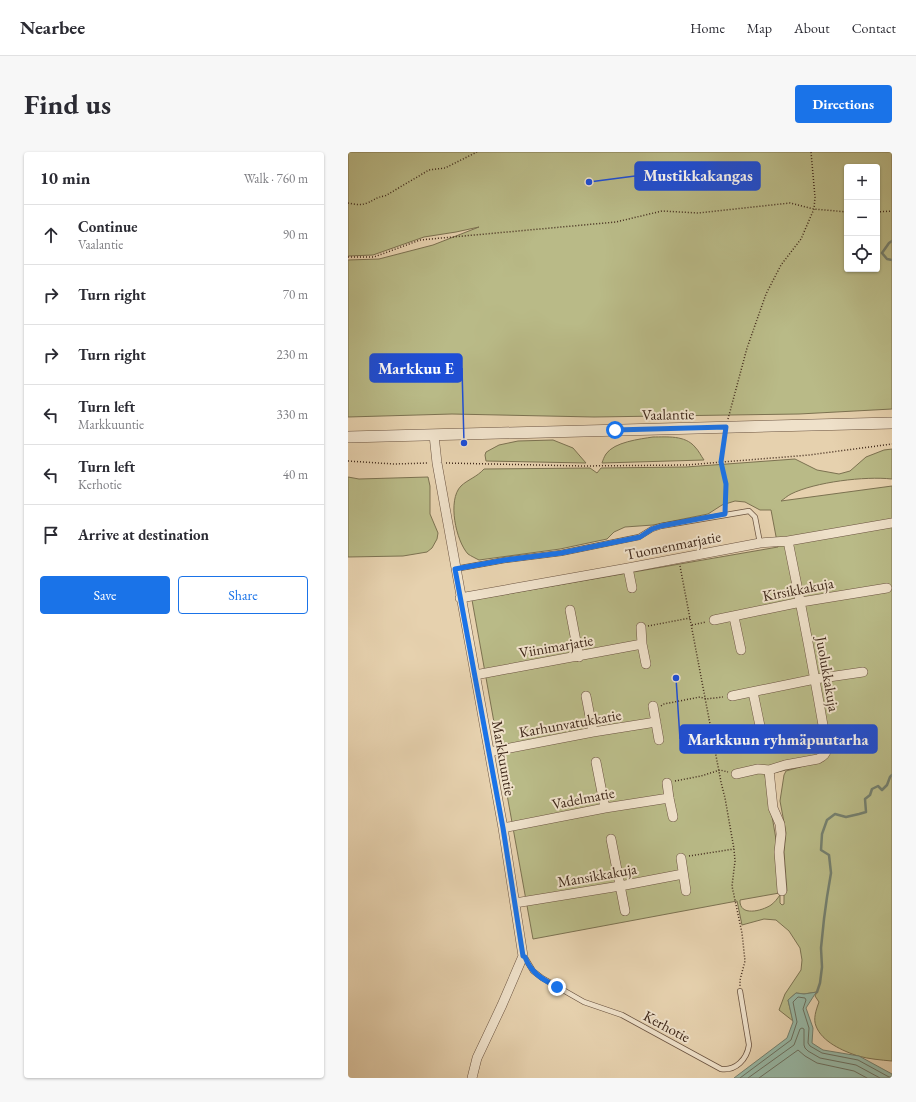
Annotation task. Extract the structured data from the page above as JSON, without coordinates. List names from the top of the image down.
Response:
{
  "streets": {
    "street": [
      "Vaalantie",
      "Tuomenmarjatie",
      "Kirsikkakuja",
      "Viinimarjatie",
      "Juolukkakuja",
      "Karhunvatukkatie",
      "Markkuuntie",
      "Vadelmatie",
      "Mansikkakuja"
    ],
    "lane": ["Kerhotie"]
  },
  "crossings": [
    ["Vaalantie", "Markkuuntie"],
    ["Tuomenmarjatie", "Juolukkakuja"],
    ["Tuomenmarjatie", "Markkuuntie"],
    ["Kirsikkakuja", "Juolukkakuja"],
    ["Viinimarjatie", "Markkuuntie"],
    ["Karhunvatukkatie", "Markkuuntie"],
    ["Markkuuntie", "Vadelmatie"],
    ["Markkuuntie", "Mansikkakuja"],
    ["Markkuuntie", "Kerhotie"]
  ],
  "places": ["Mustikkakangas", "Markkuu E", "Markkuun ryhmäpuutarha"],
  "page": {
    "header": "Nearbee",
    "nav": [
      "Home",
      "Map",
      "About",
      "Contact"
    ],
    "buttons": [
      "Directions",
      ["Save", "Share"]
    ],
    "title": "Find us",
    "heading": ["10 min", "Walk · 760 m"],
    "map_buttons": ["+", "−"],
    "list": [
      ["Continue", "Vaalantie", "90 m"],
      ["Turn right", "70 m"],
      ["Turn right", "230 m"],
      ["Turn left", "Markkuuntie", "330 m"],
      ["Turn left", "Kerhotie", "40 m"],
      "Arrive at destination"
    ]
  }
}
